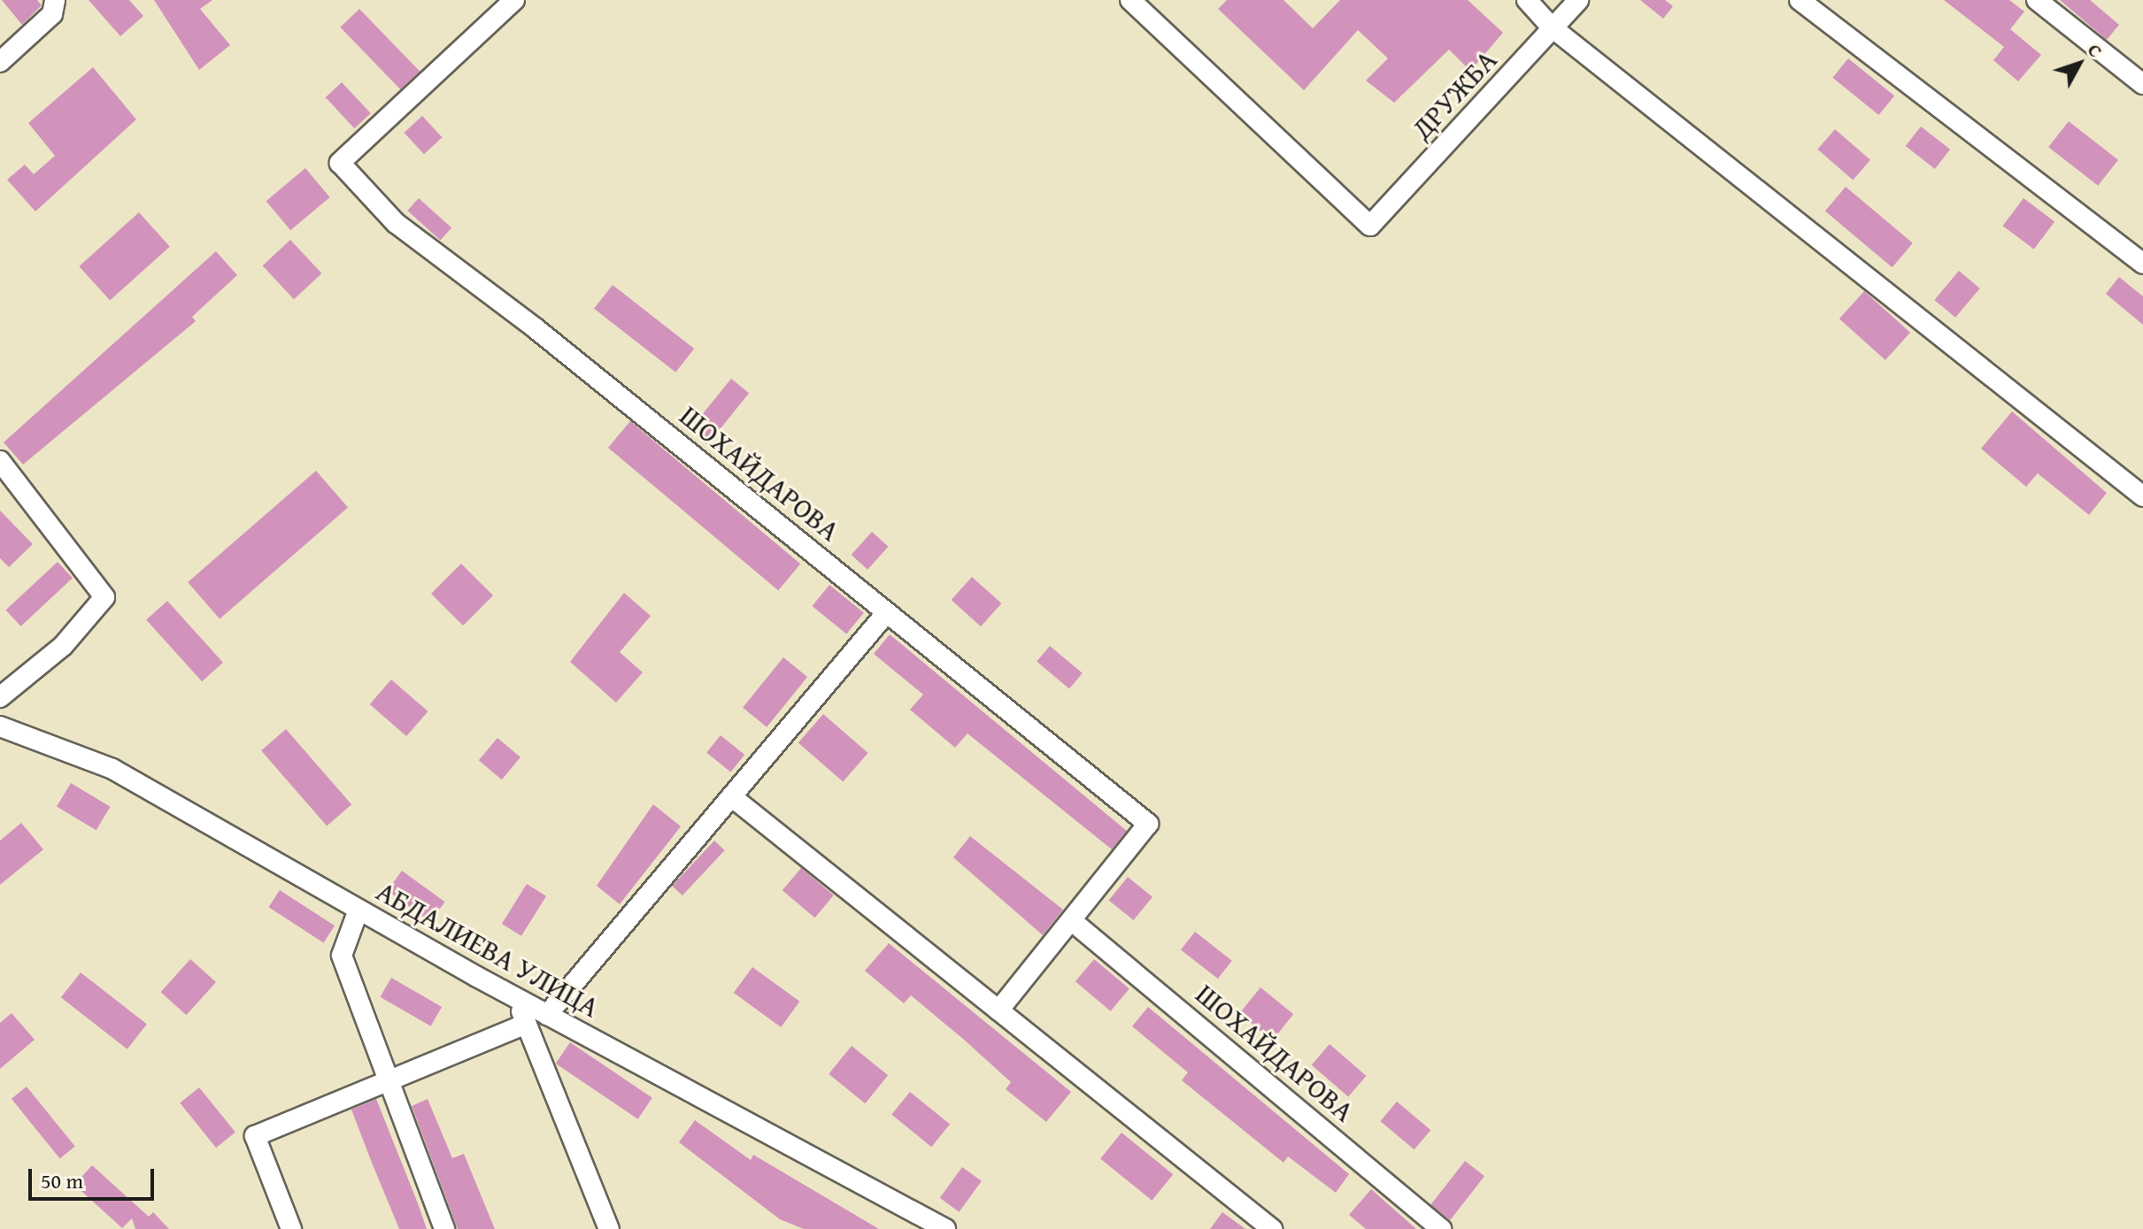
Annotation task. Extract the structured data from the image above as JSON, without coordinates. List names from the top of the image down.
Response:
{
  "streets": {
    "street": ["ДРУЖБА", "ШОХАЙДАРОВА", "АБДАЛИЕВА УЛИЦА"]
  },
  "scale_bar": "50 m",
  "north": "top right"
}
